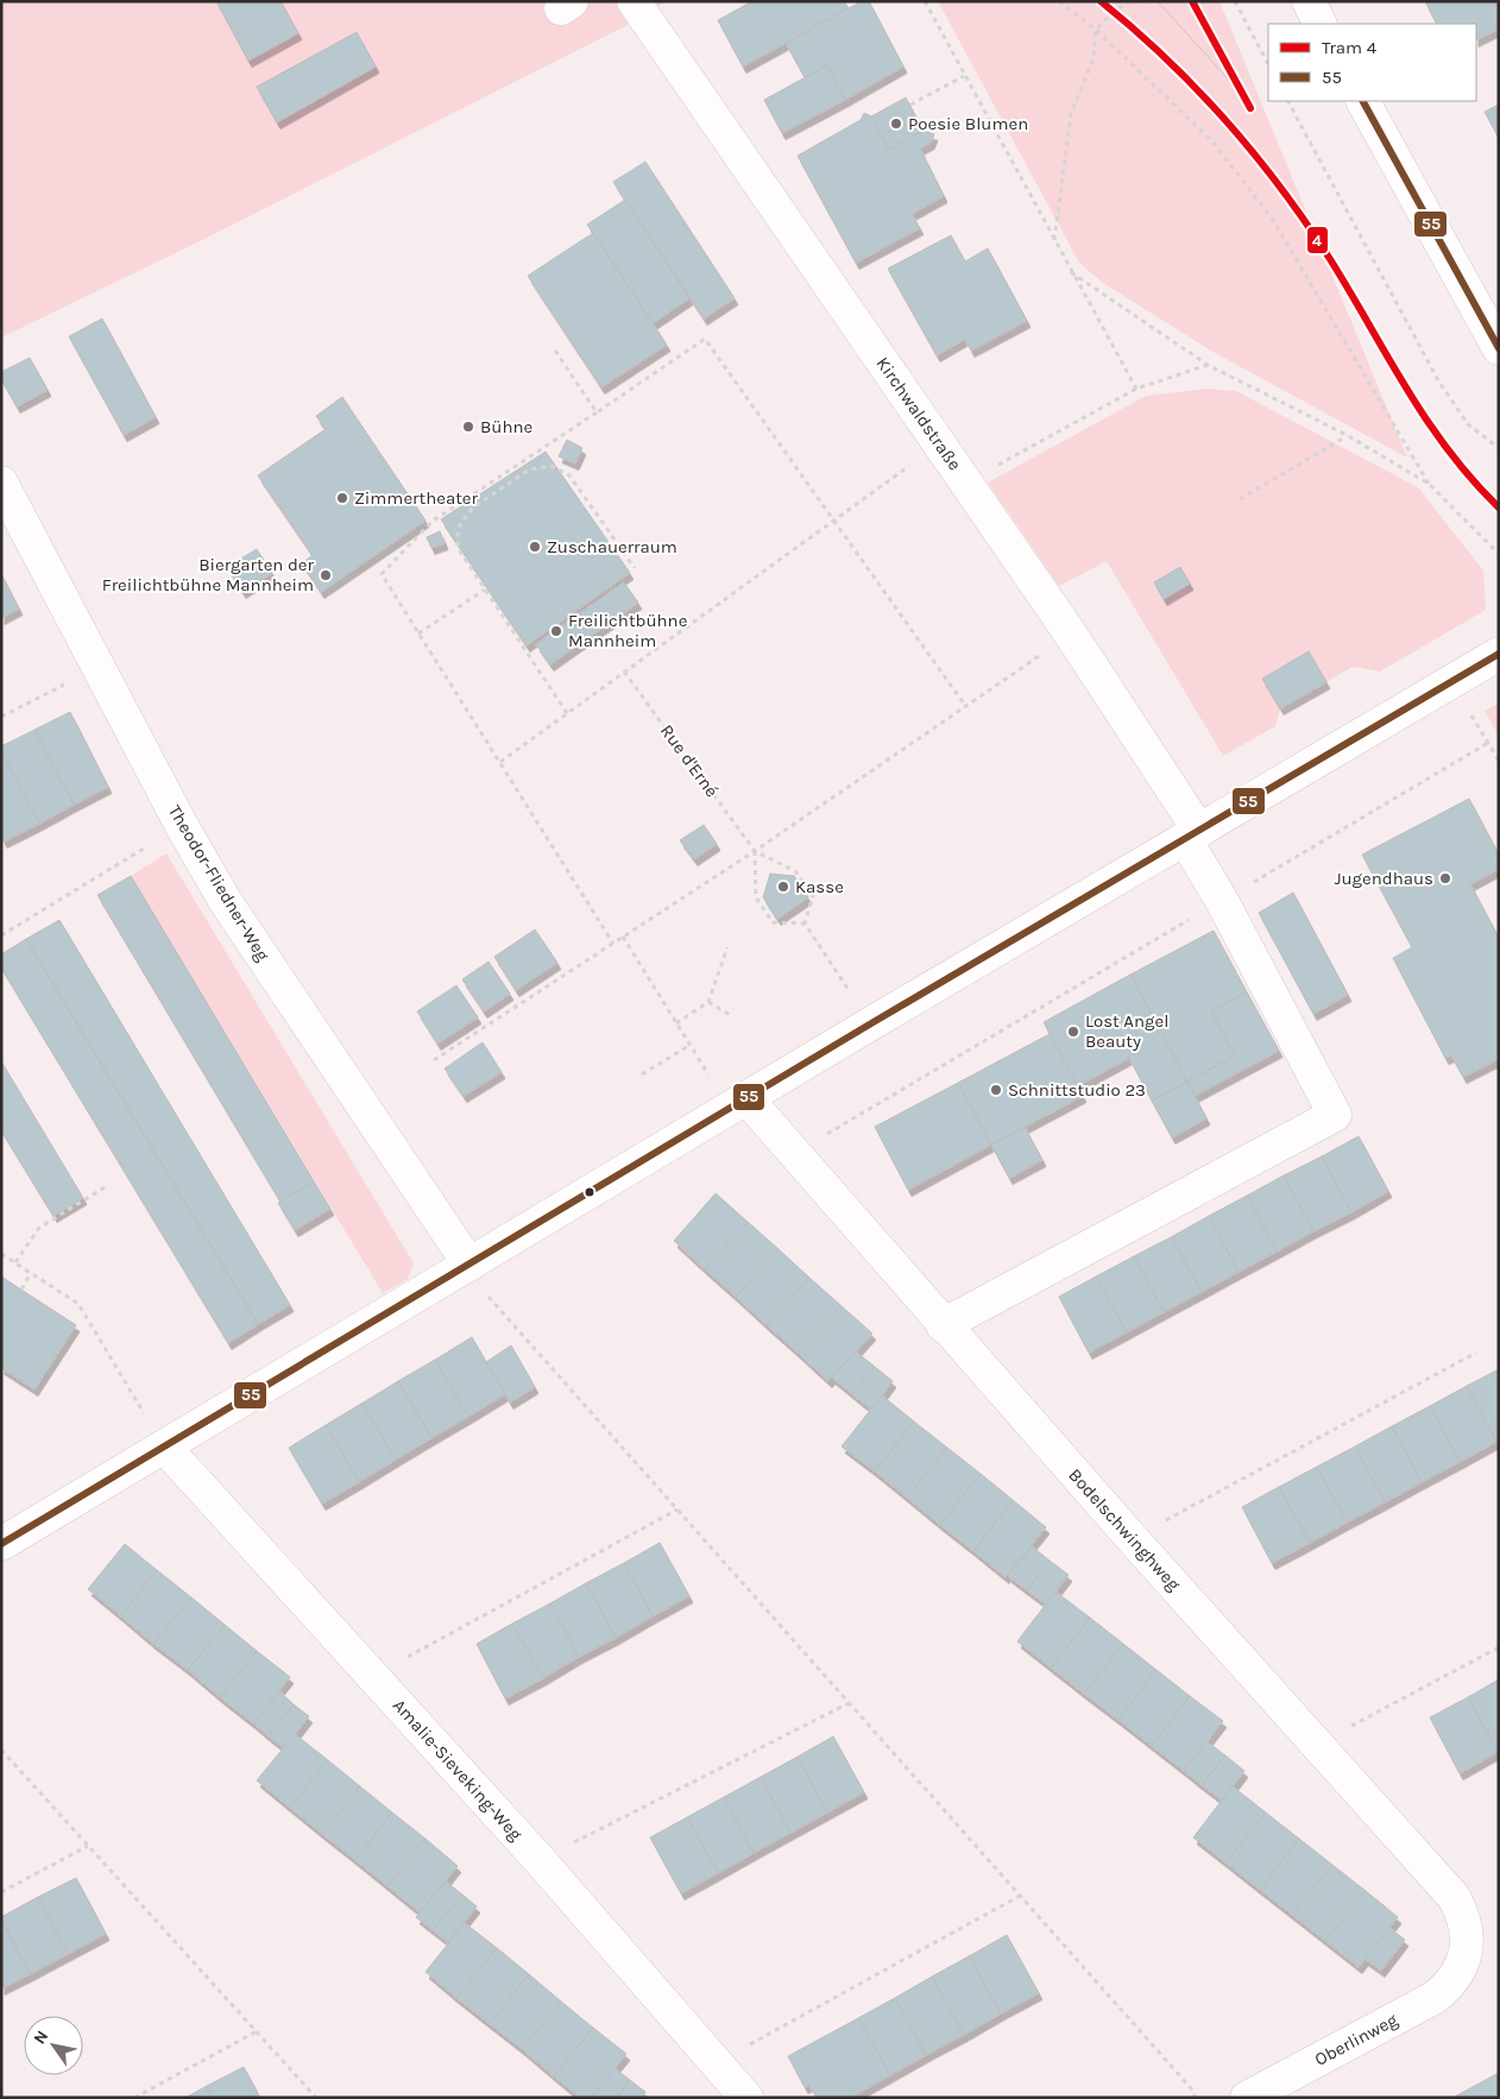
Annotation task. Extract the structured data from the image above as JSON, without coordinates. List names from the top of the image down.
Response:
{
  "streets": {
    "street": [
      "Kirchwaldstraße",
      "Theodor-Fliedner-Weg",
      "Bodelschwinghweg",
      "Amalie-Sieveking-Weg",
      "Oberlinweg"
    ],
    "path": ["Rue d'Erné"]
  },
  "crossings": [
    ["Kirchwaldstraße", "Bodelschwinghweg"],
    ["Bodelschwinghweg", "Oberlinweg"]
  ],
  "places": [
    "Poesie Blumen",
    "Bühne",
    "Zimmertheater",
    "Zuschauerraum",
    "Biergarten der Freilichtbühne Mannheim",
    "Freilichtbühne Mannheim",
    "Jugendhaus",
    "Kasse",
    "Lost Angel Beauty",
    "Schnittstudio 23"
  ],
  "lines": ["tram line 4", "transit line 55"],
  "legend": ["Tram 4", "55"],
  "north": "top left"
}
